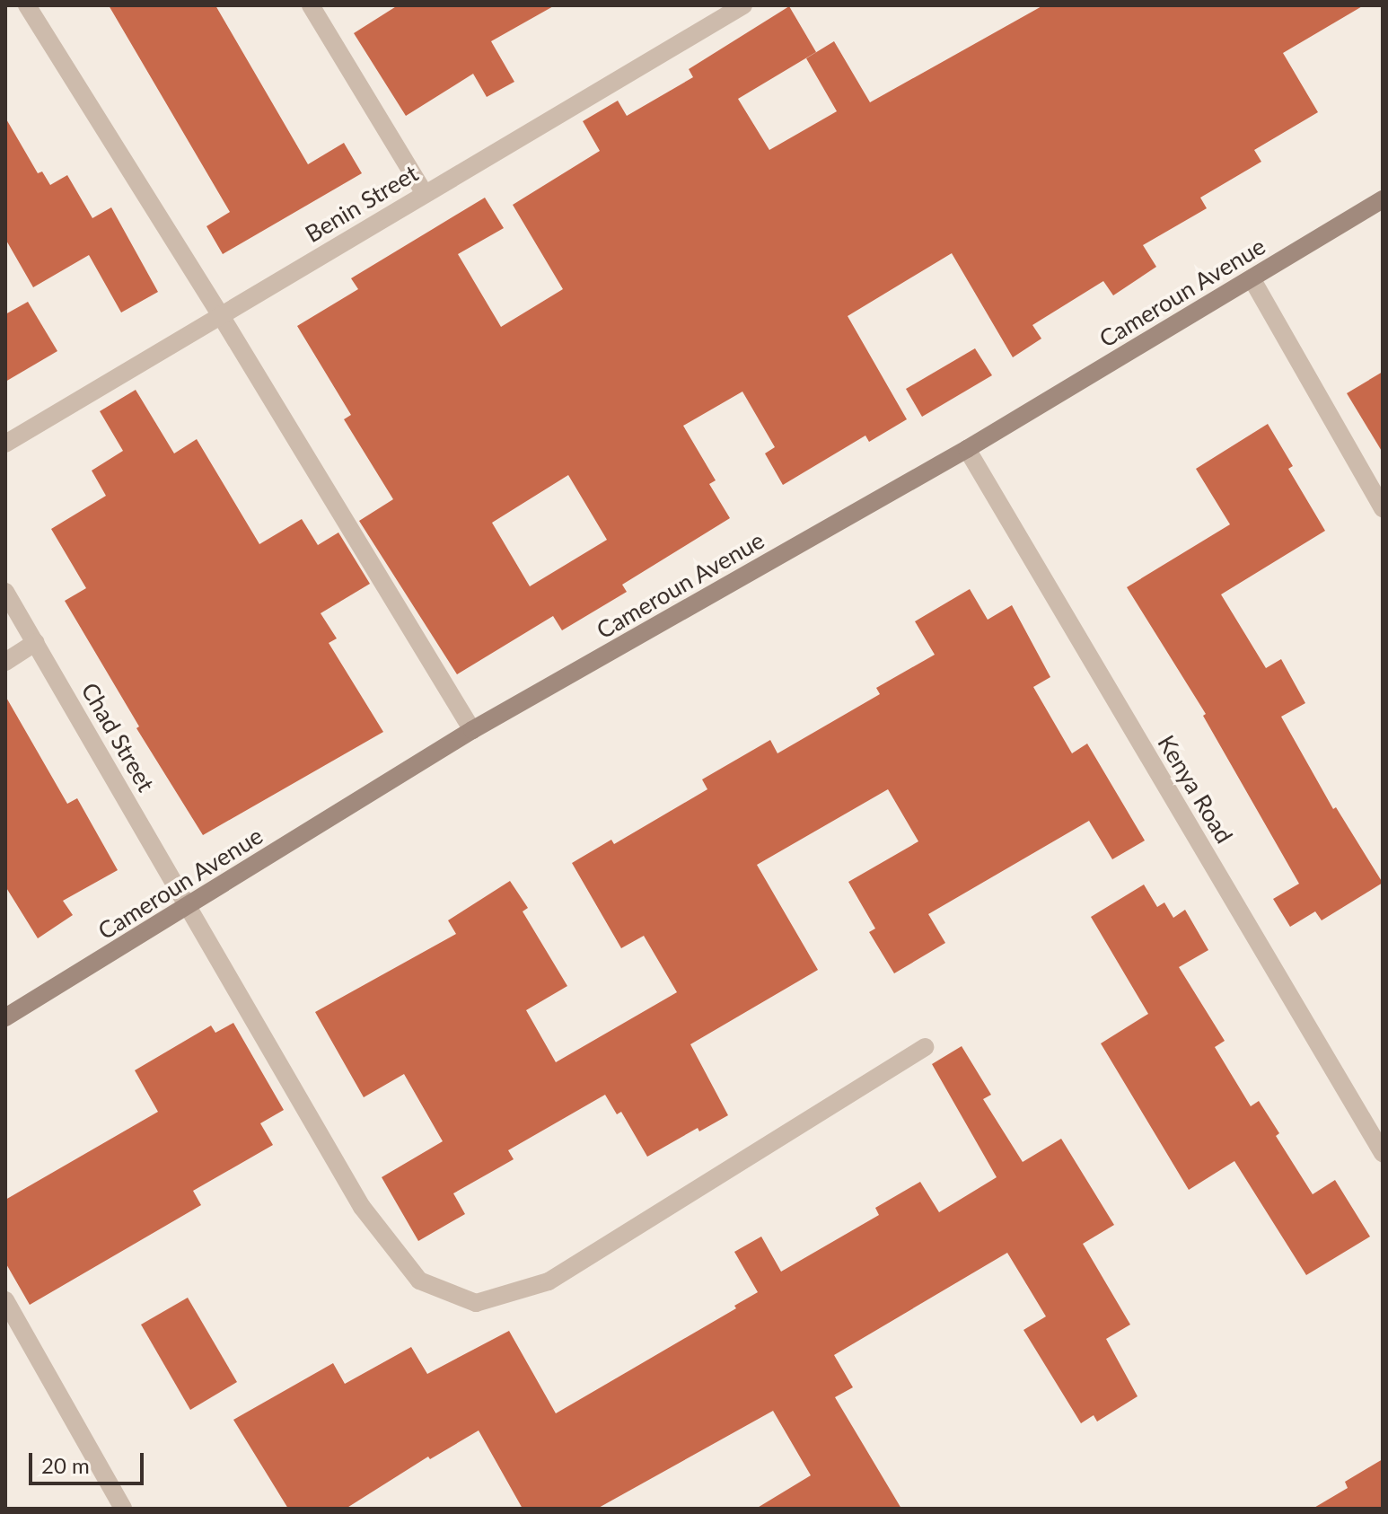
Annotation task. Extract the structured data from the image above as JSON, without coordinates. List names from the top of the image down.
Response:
{
  "streets": {
    "street": [
      "Benin Street",
      "Cameroun Avenue",
      "Chad Street",
      "Kenya Road"
    ]
  },
  "crossings": [
    ["Cameroun Avenue", "Chad Street"],
    ["Cameroun Avenue", "Kenya Road"]
  ],
  "scale_bar": "20 m"
}
